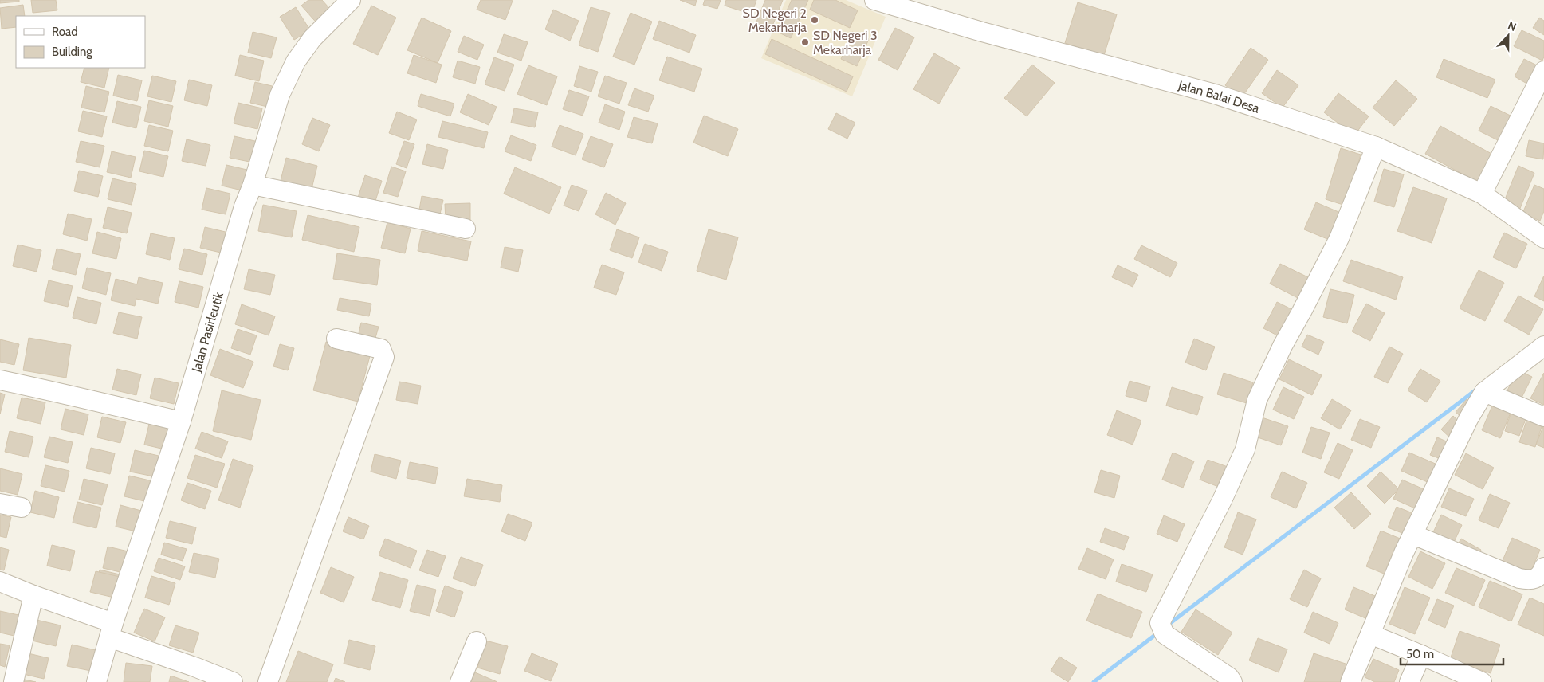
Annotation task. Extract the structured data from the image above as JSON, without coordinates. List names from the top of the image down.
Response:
{
  "streets": {
    "street": ["Jalan Balai Desa", "Jalan Pasirleutik"]
  },
  "places": ["SD Negeri 2 Mekarharja", "SD Negeri 3 Mekarharja"],
  "legend": ["Road", "Building"],
  "scale_bar": "50 m",
  "north": "top"
}
